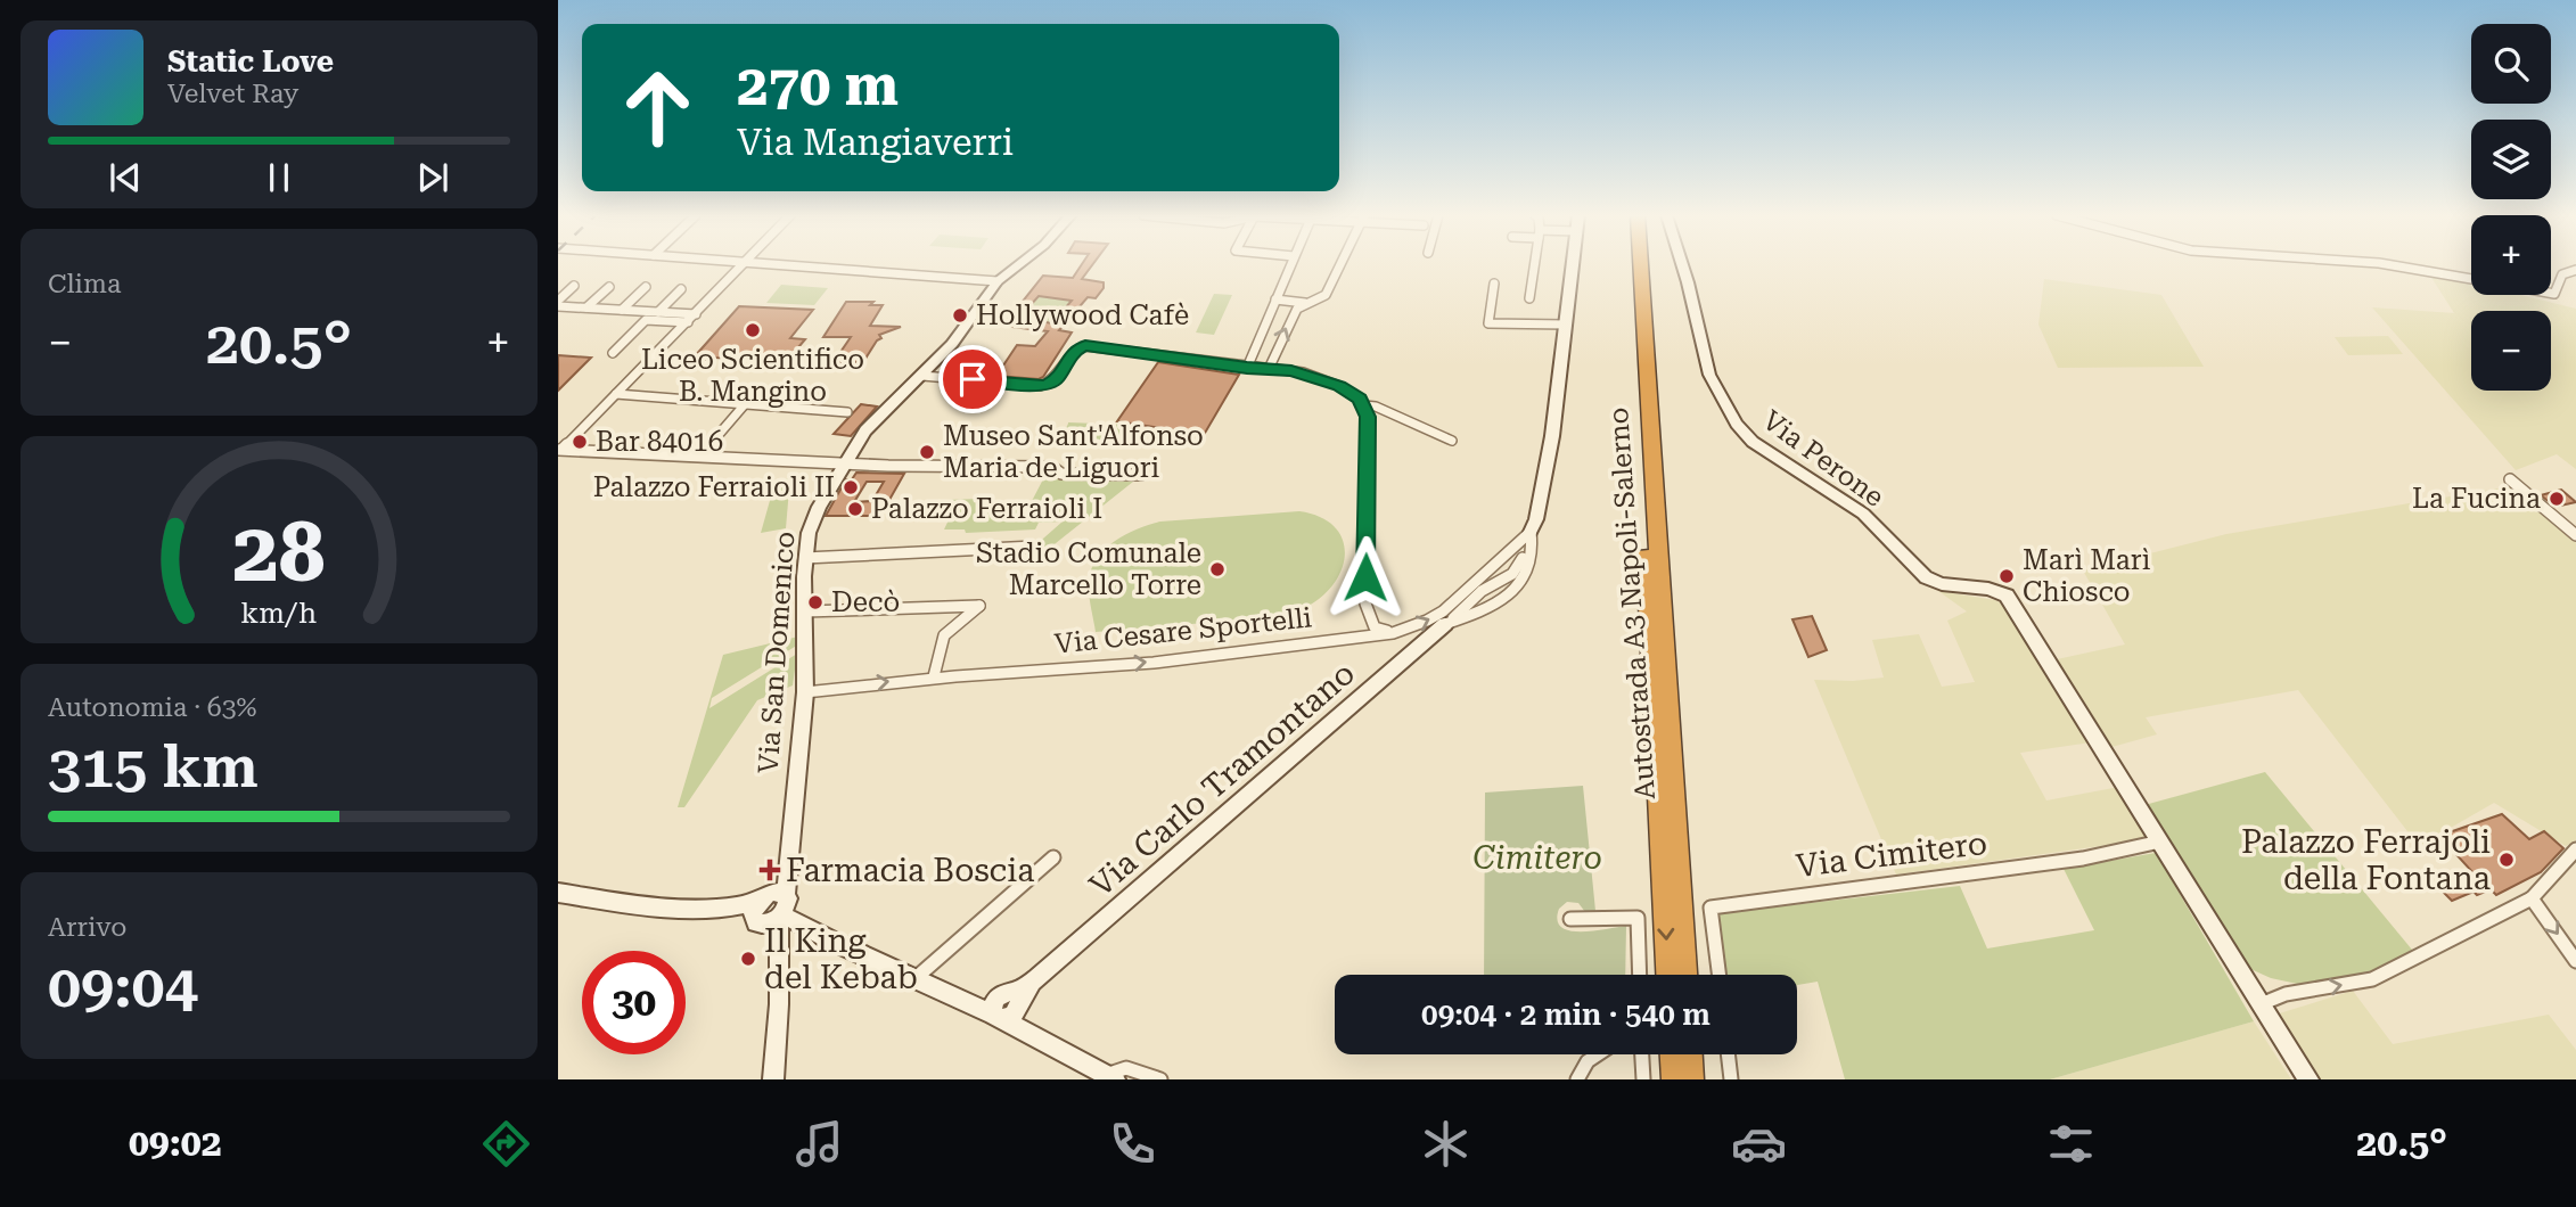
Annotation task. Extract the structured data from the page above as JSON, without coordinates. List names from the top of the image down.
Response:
{
  "streets": {
    "highway": ["Autostrada A3 Napoli-Salerno"],
    "street": [
      "Via Perone",
      "Via Cesare Sportelli",
      "Via San Domenico",
      "Via Carlo Tramontano",
      "Via Cimitero"
    ]
  },
  "crossings": [
    ["Via Perone", "Via Cimitero"],
    ["Via Cesare Sportelli", "Via San Domenico"],
    ["Via Cesare Sportelli", "Via Carlo Tramontano"]
  ],
  "one_way": ["Via Cesare Sportelli"],
  "parks": ["Cimitero"],
  "places": {
    "other": [
      "Hollywood Cafè",
      "Liceo Scientifico B. Mangino",
      "Bar 84016",
      "Museo Sant'Alfonso Maria de Liguori",
      "Palazzo Ferraioli II",
      "La Fucina",
      "Palazzo Ferraioli I",
      "Stadio Comunale Marcello Torre",
      "Marì Marì Chiosco",
      "Decò",
      "Palazzo Ferrajoli della Fontana",
      "Il King del Kebab"
    ],
    "health": ["Farmacia Boscia"]
  },
  "page": {
    "map_buttons": ["+", "−"],
    "turn": ["270 m", "Via Mangiaverri"],
    "song": ["Static Love", "Velvet Ray"],
    "tile": [
      "Clima",
      ["Autonomia · 63%", "315 km"],
      ["Arrivo", "09:04"]
    ],
    "heat": ["−", "20.5°", "+"],
    "limit": "30",
    "trip": "09:04 · 2 min · 540 m",
    "tabs": ["09:02", "20.5°"],
    "gauge": ["28", "km/h"]
  }
}
